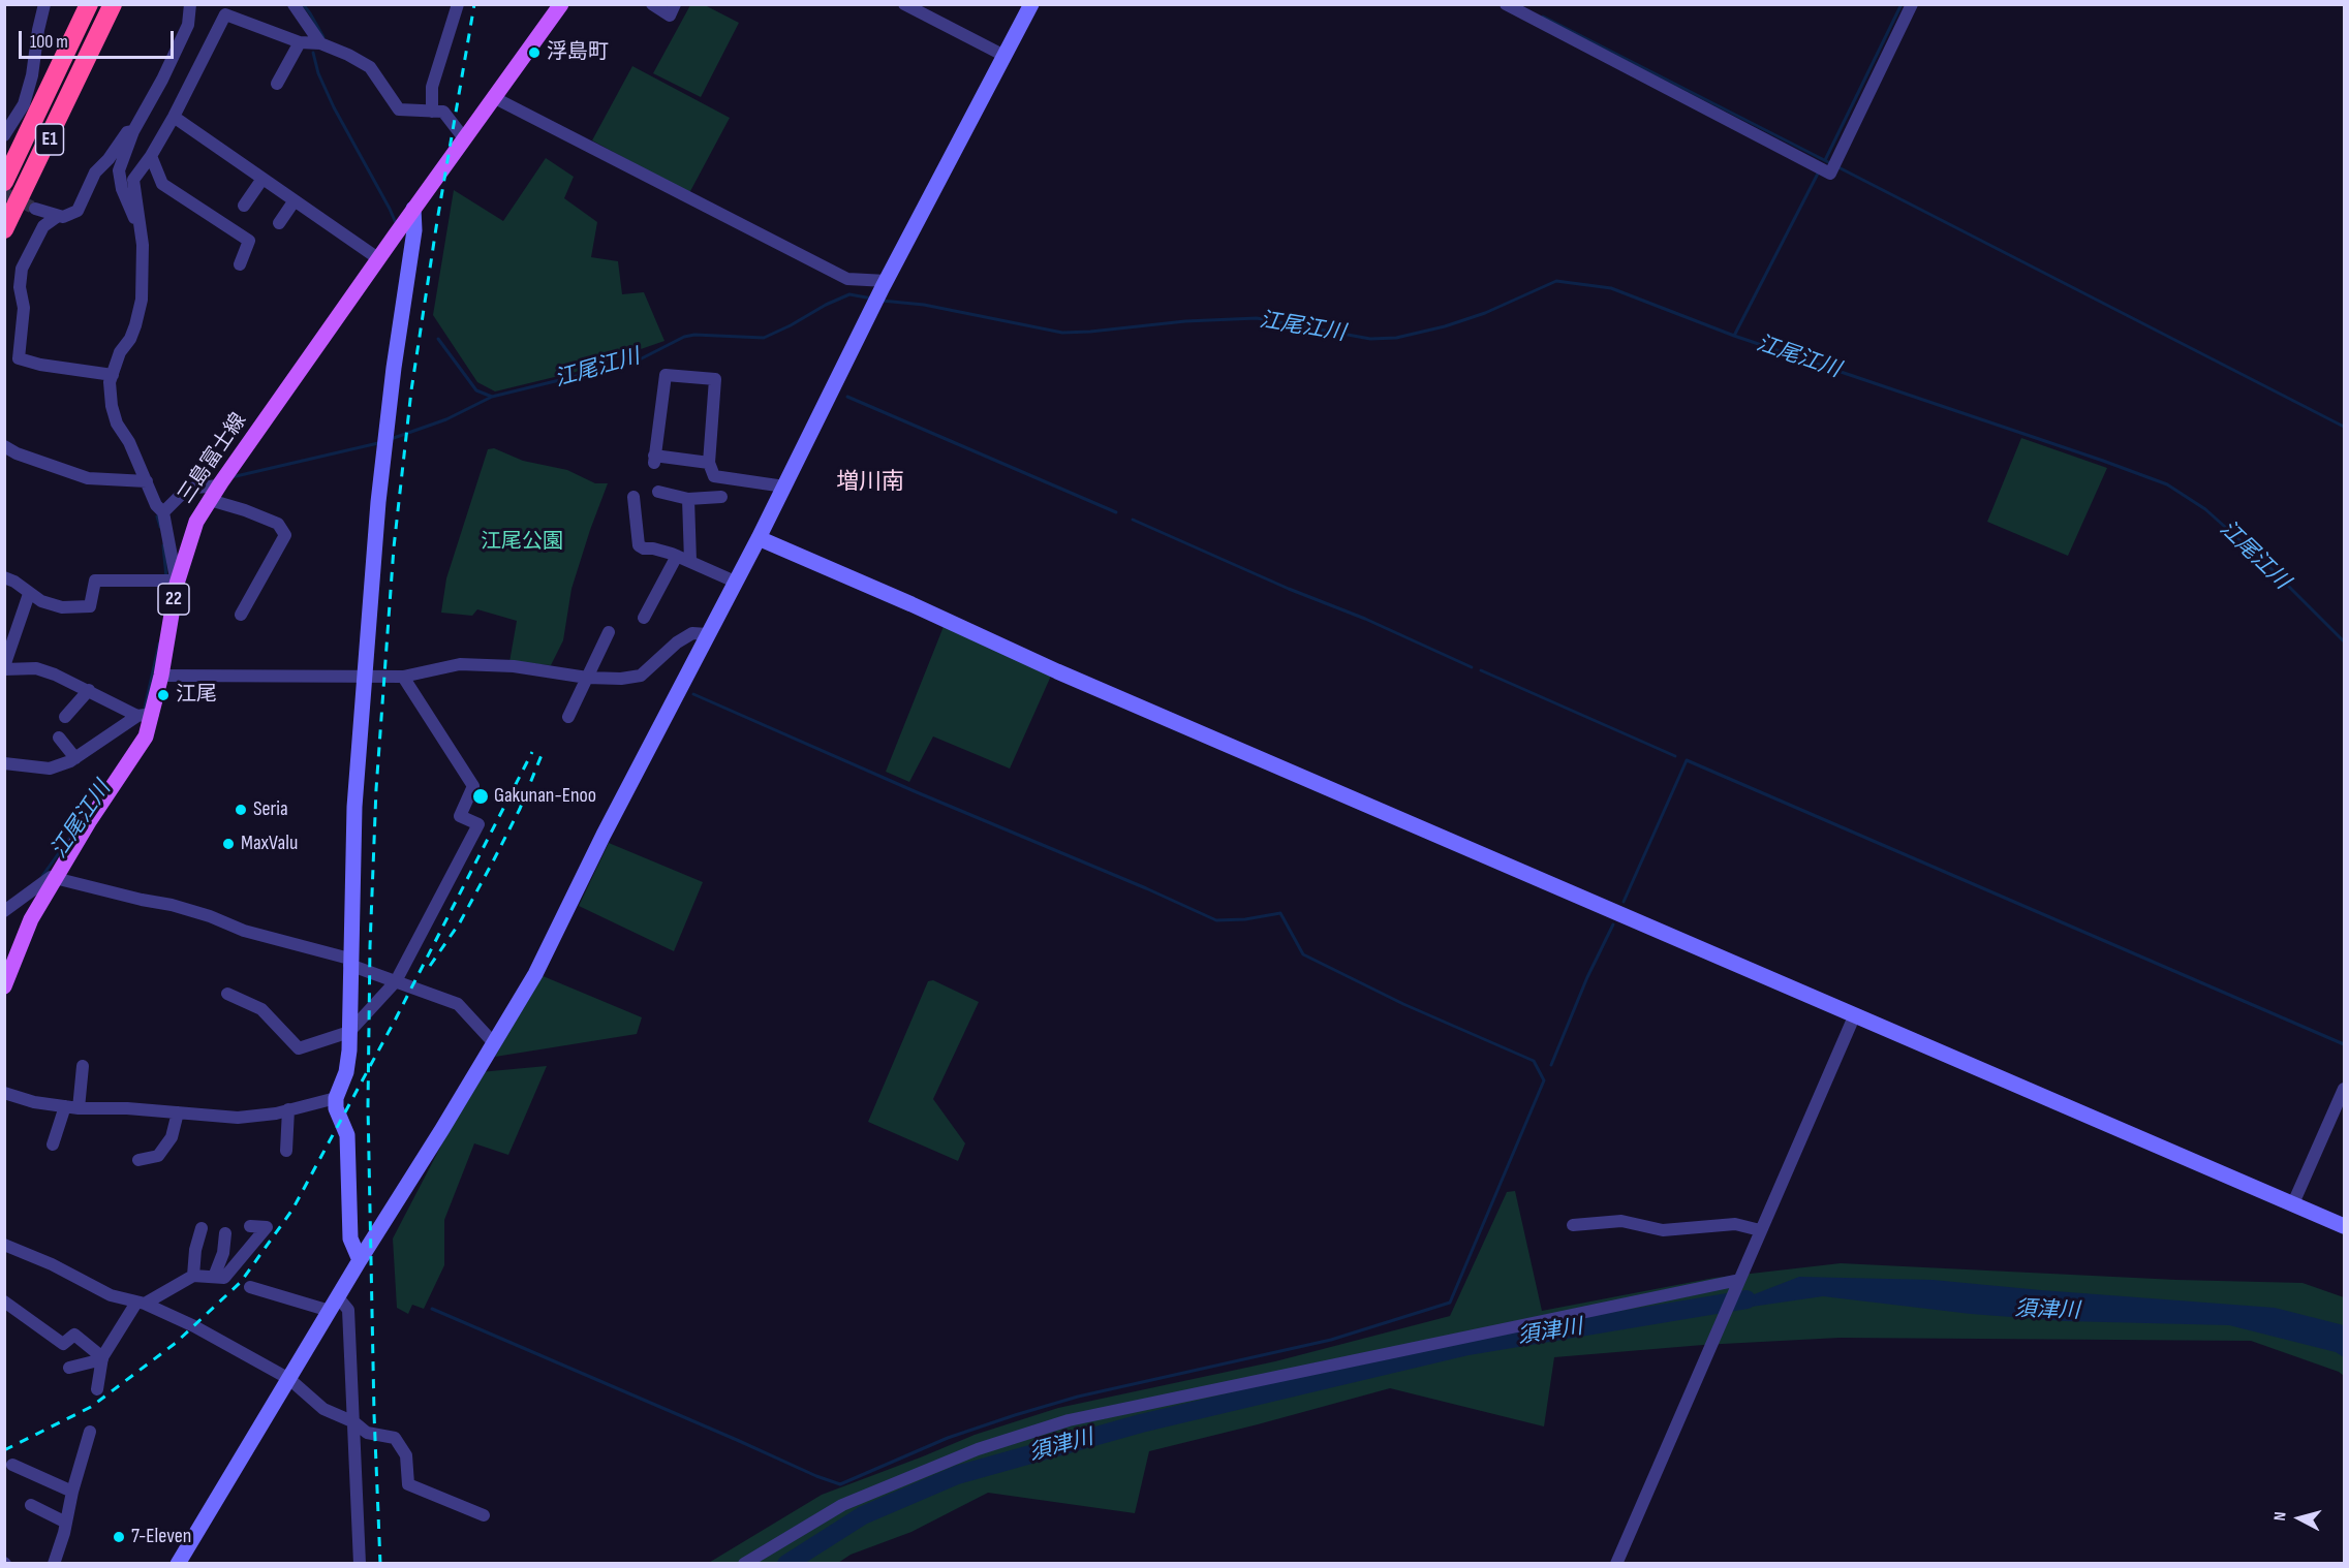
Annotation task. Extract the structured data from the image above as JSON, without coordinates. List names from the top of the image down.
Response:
{
  "streets": {
    "highway": ["E1"],
    "main road": ["三島富士線", "22"]
  },
  "districts": ["増川南"],
  "water": ["江尾江川", "須津川"],
  "parks": ["江尾公園"],
  "places": [
    "浮島町",
    "江尾",
    "Gakunan-Enoo",
    "Seria",
    "MaxValu",
    "7-Eleven"
  ],
  "scale_bar": "100 m",
  "north": "left"
}
